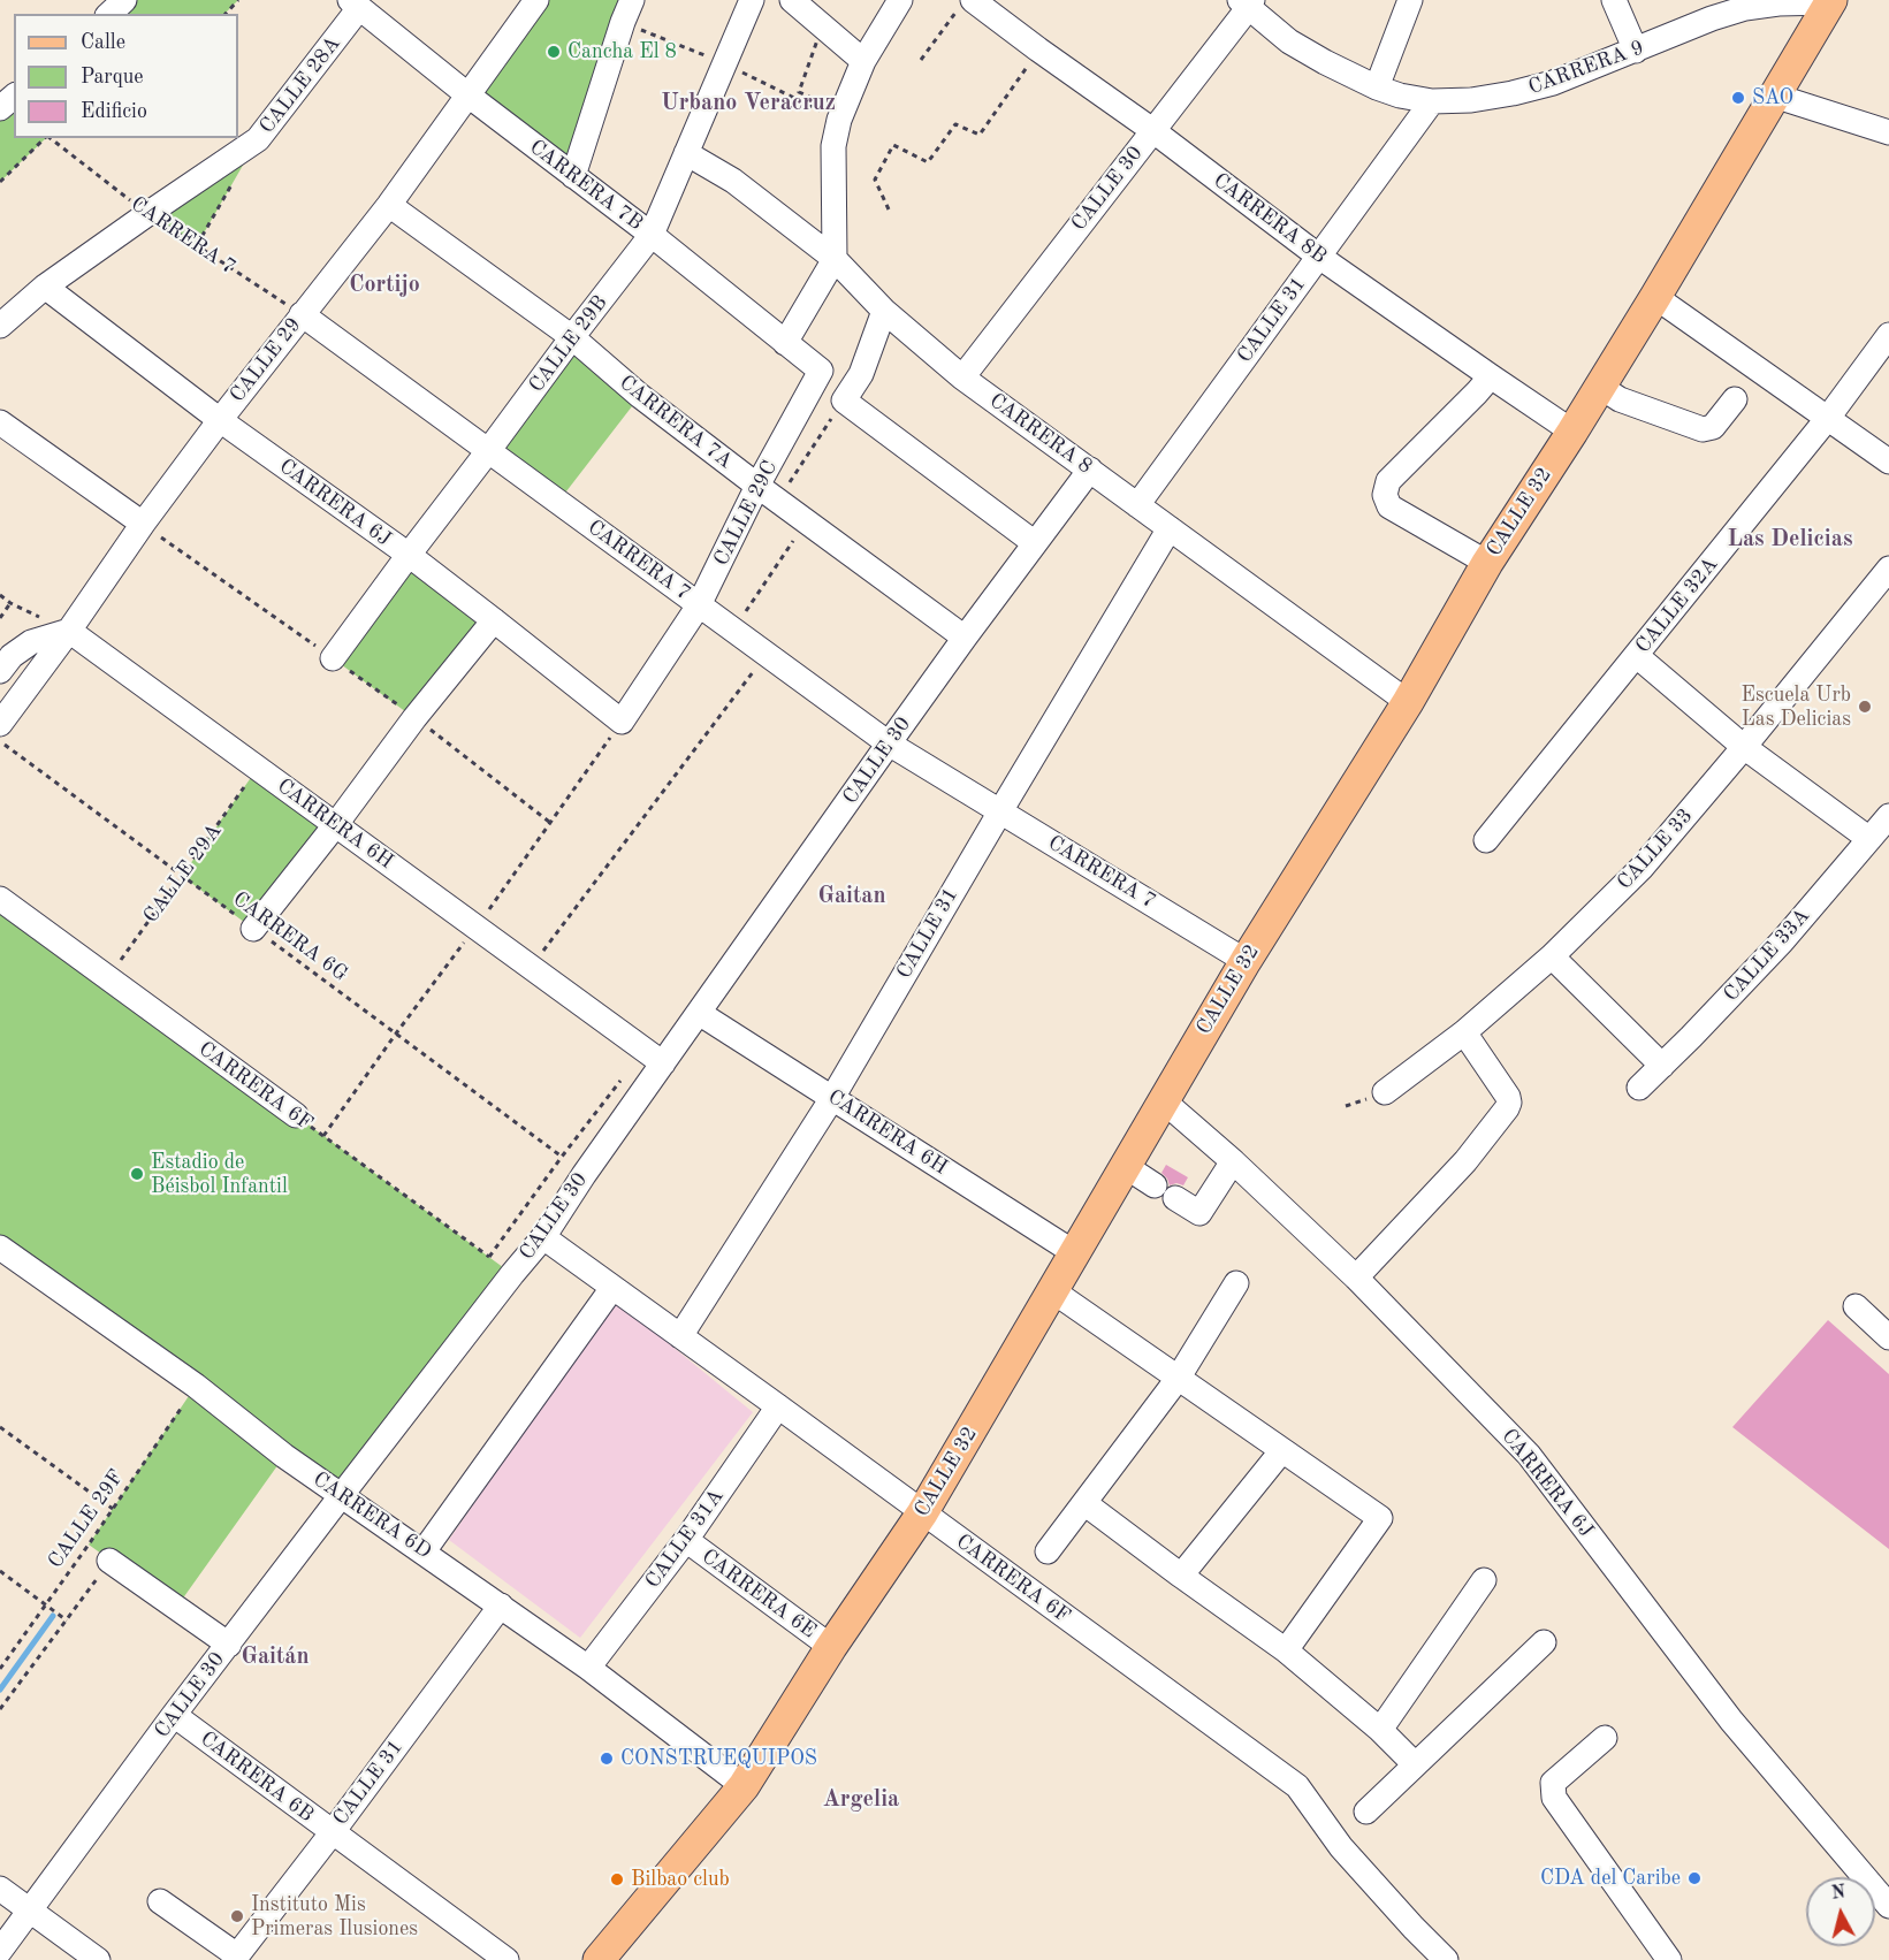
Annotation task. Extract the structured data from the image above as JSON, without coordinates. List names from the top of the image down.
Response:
{
  "streets": {
    "main road": ["CALLE 32"],
    "street": [
      "CARRERA 9",
      "CALLE 28A",
      "CARRERA 7B",
      "CALLE 30",
      "CARRERA 8B",
      "CARRERA 7",
      "CALLE 31",
      "CALLE 29B",
      "CALLE 29",
      "CARRERA 7A",
      "CARRERA 8",
      "CARRERA 6J",
      "CALLE 29C",
      "CALLE 32A",
      "CARRERA 6H",
      "CALLE 33",
      "CALLE 33A",
      "CARRERA 6F",
      "CARRERA 6D",
      "CALLE 31A",
      "CARRERA 6E",
      "CARRERA 6B"
    ],
    "path": ["CALLE 29A", "CARRERA 6G", "CALLE 29F"]
  },
  "crossings": [
    ["CARRERA 9", "CALLE 30"],
    ["CARRERA 9", "CALLE 31"],
    ["CARRERA 9", "CALLE 32"],
    ["CALLE 28A", "CARRERA 7B"],
    ["CALLE 28A", "CARRERA 7"],
    ["CALLE 28A", "CARRERA 6J"],
    ["CARRERA 7B", "CALLE 29B"],
    ["CARRERA 7B", "CALLE 29"],
    ["CARRERA 7B", "CALLE 29C"],
    ["CALLE 30", "CARRERA 8B"],
    ["CALLE 30", "CARRERA 7"],
    ["CALLE 30", "CARRERA 7A"],
    ["CALLE 30", "CARRERA 8"],
    ["CALLE 30", "CARRERA 6H"],
    ["CALLE 30", "CARRERA 6F"],
    ["CALLE 30", "CARRERA 6D"],
    ["CALLE 30", "CARRERA 6B"],
    ["CARRERA 8B", "CALLE 31"],
    ["CARRERA 8B", "CALLE 32"],
    ["CARRERA 7", "CALLE 31"],
    ["CARRERA 7", "CALLE 29B"],
    ["CARRERA 7", "CALLE 29"],
    ["CARRERA 7", "CALLE 32"],
    ["CARRERA 7", "CALLE 29C"],
    ["CALLE 31", "CARRERA 8"],
    ["CALLE 31", "CARRERA 6H"],
    ["CALLE 31", "CARRERA 6F"],
    ["CALLE 31", "CARRERA 6D"],
    ["CALLE 31", "CARRERA 6B"],
    ["CALLE 29B", "CARRERA 7A"],
    ["CALLE 29B", "CARRERA 8"],
    ["CALLE 29B", "CARRERA 6J"],
    ["CALLE 29", "CARRERA 7A"],
    ["CALLE 29", "CARRERA 6J"],
    ["CALLE 29", "CARRERA 6H"],
    ["CARRERA 7A", "CALLE 29C"],
    ["CARRERA 8", "CALLE 32"],
    ["CARRERA 6J", "CALLE 32"],
    ["CARRERA 6J", "CALLE 29C"],
    ["CALLE 32", "CARRERA 6H"],
    ["CALLE 32", "CARRERA 6F"],
    ["CALLE 32", "CARRERA 6D"],
    ["CALLE 32", "CARRERA 6E"],
    ["CARRERA 6H", "CALLE 29A"],
    ["CALLE 29A", "CARRERA 6G"],
    ["CALLE 29A", "CARRERA 6F"],
    ["CARRERA 6F", "CALLE 31A"],
    ["CARRERA 6D", "CALLE 29F"],
    ["CARRERA 6D", "CALLE 31A"],
    ["CALLE 31A", "CARRERA 6E"]
  ],
  "districts": [
    "Urbano Veracruz",
    "Cortijo",
    "Las Delicias",
    "Gaitan",
    "Gaitán",
    "Argelia"
  ],
  "places": [
    "Cancha El 8",
    "SAO",
    "Escuela Urb Las Delicias",
    "Estadio de Béisbol Infantil",
    "CONSTRUEQUIPOS",
    "CDA del Caribe",
    "Bilbao club",
    "Instituto Mis Primeras Ilusiones"
  ],
  "legend": ["Calle", "Parque", "Edificio"],
  "north": "top"
}
